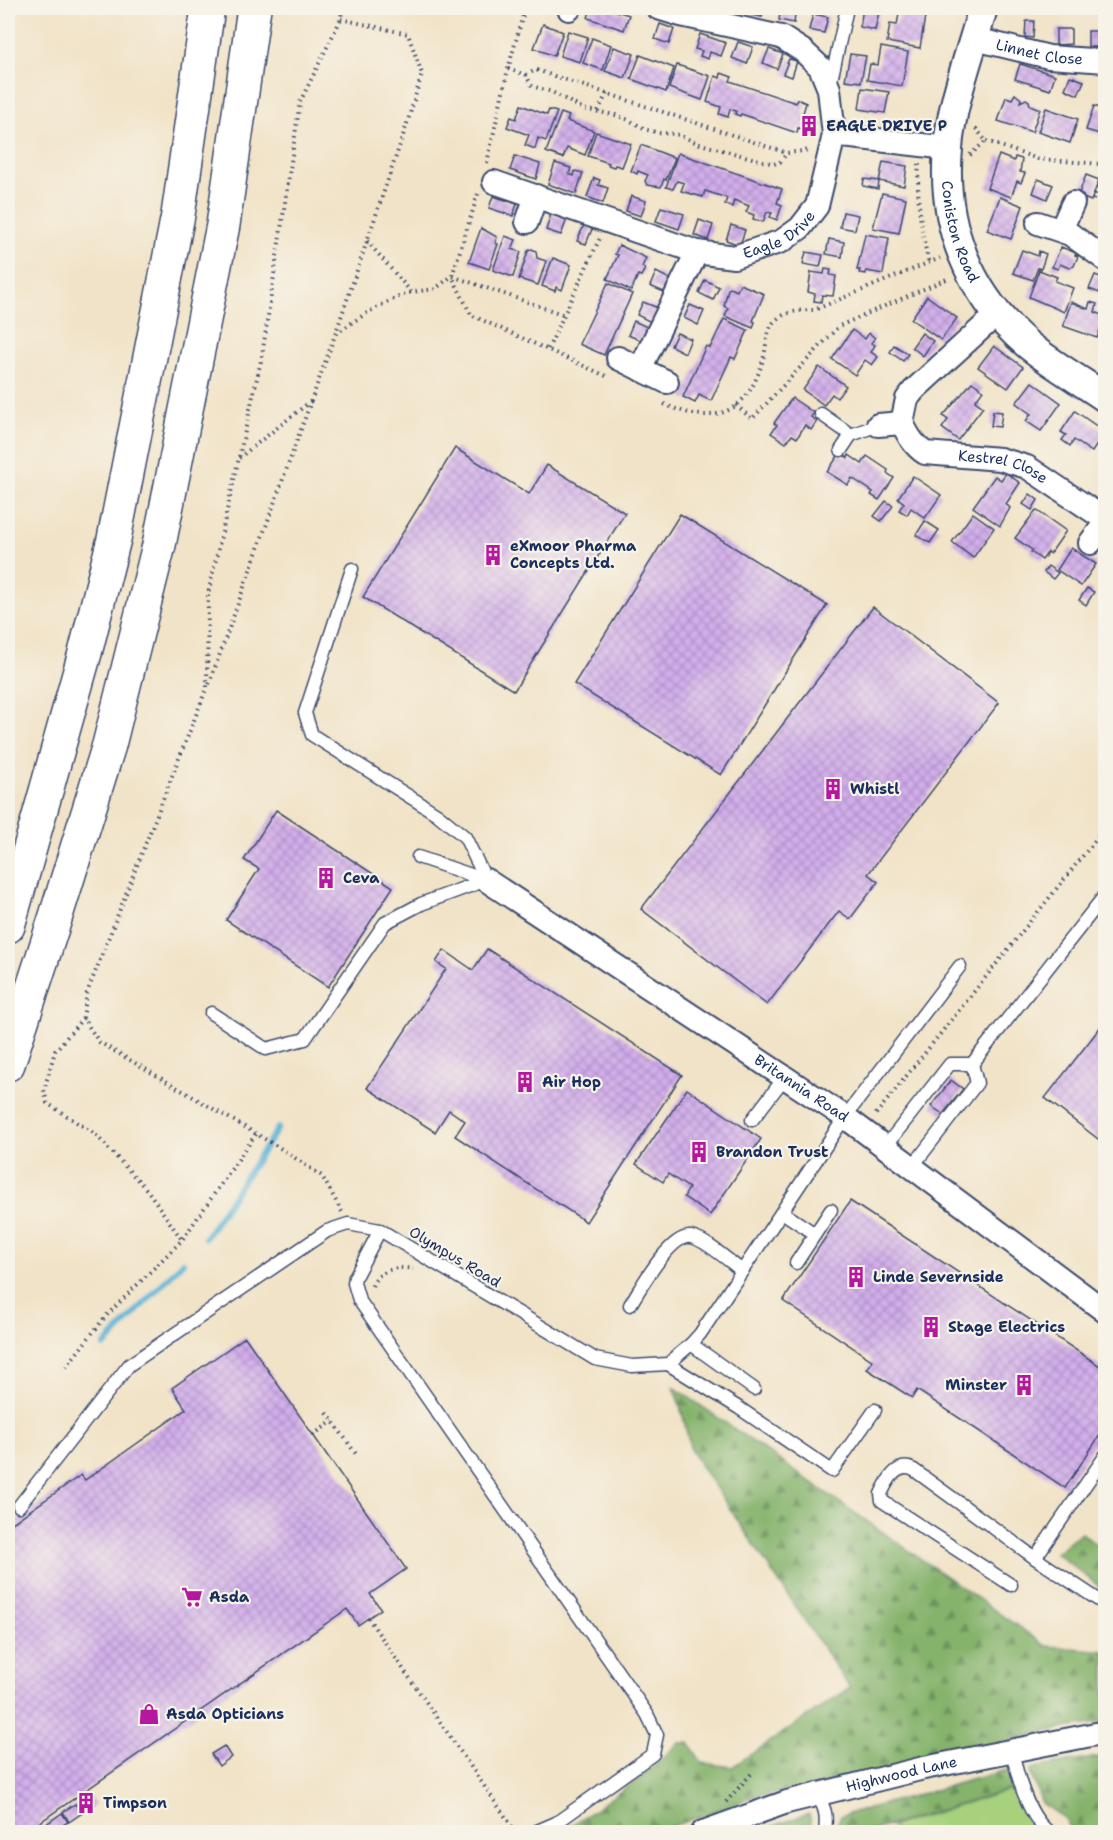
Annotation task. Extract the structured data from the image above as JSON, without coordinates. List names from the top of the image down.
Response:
{
  "streets": {
    "street": [
      "Linnet Close",
      "Coniston Road",
      "Eagle Drive",
      "Kestrel Close",
      "Britannia Road",
      "Highwood Lane"
    ],
    "lane": ["Olympus Road"]
  },
  "crossings": [
    ["Linnet Close", "Coniston Road"]
  ],
  "places": {
    "building": [
      "EAGLE DRIVE P",
      "eXmoor Pharma Concepts Ltd.",
      "Whistl",
      "Ceva",
      "Air Hop",
      "Brandon Trust",
      "Linde Severnside",
      "Stage Electrics",
      "Minster",
      "Timpson"
    ],
    "supermarket": ["Asda"],
    "shop": ["Asda Opticians"]
  }
}
